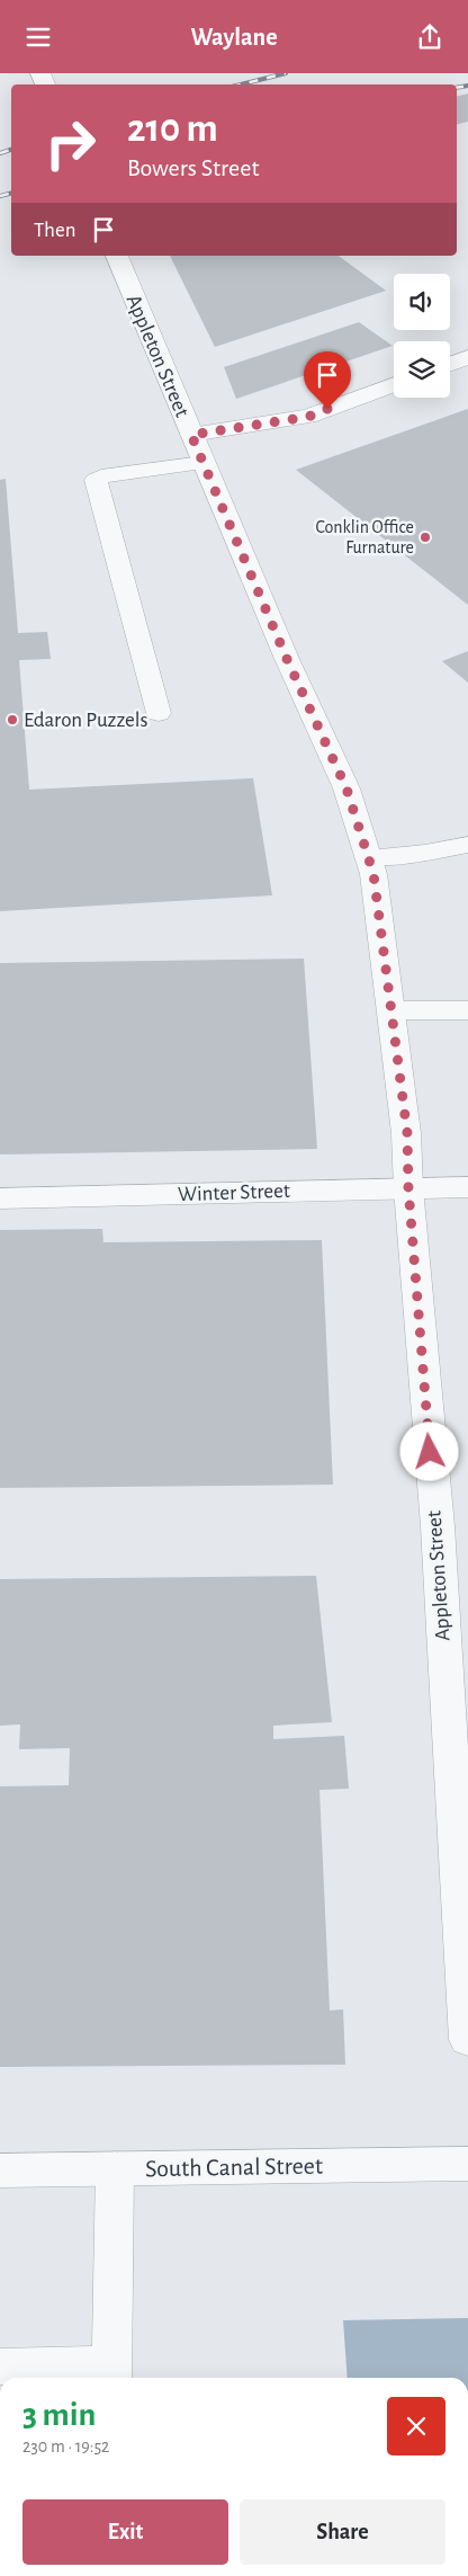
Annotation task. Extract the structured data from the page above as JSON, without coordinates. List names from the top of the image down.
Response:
{
  "streets": {
    "street": ["Appleton Street", "Winter Street", "South Canal Street"]
  },
  "crossings": [
    ["Appleton Street", "Winter Street"]
  ],
  "places": ["Conklin Office Furnature", "Edaron Puzzels"],
  "page": {
    "header": "Waylane",
    "turn": ["210 m", "Bowers Street"],
    "then": "Then",
    "heading": ["3 min", "230 m · 19:52"],
    "buttons": ["Exit", "Share"]
  }
}
